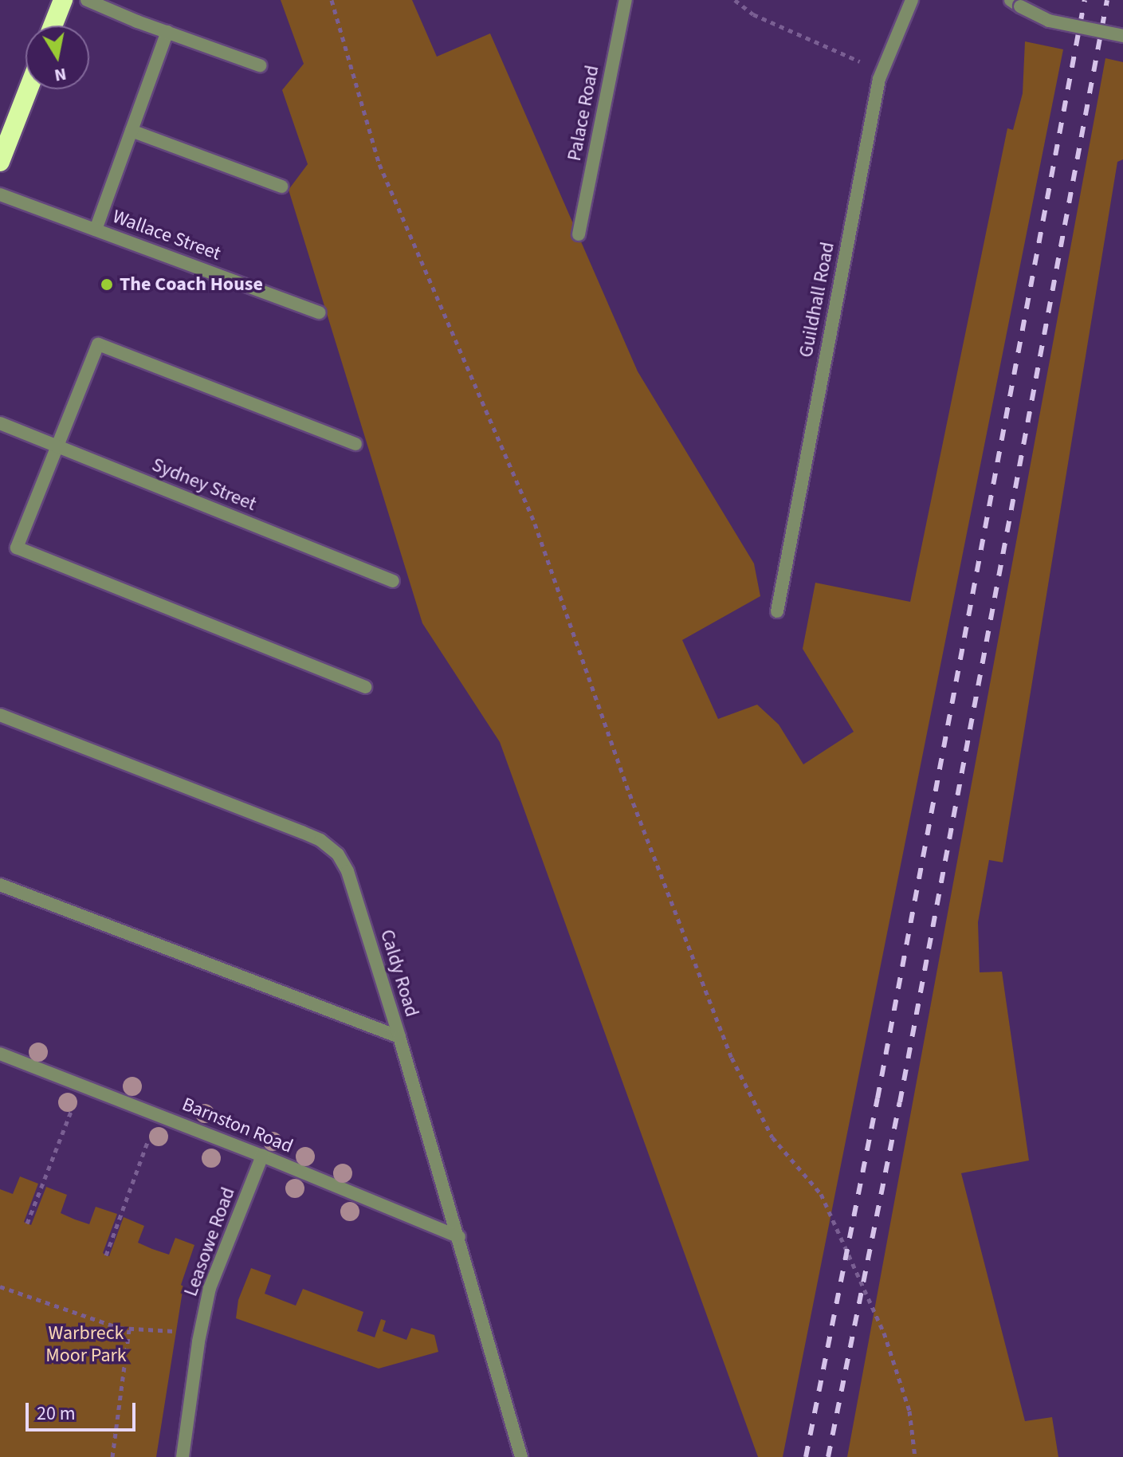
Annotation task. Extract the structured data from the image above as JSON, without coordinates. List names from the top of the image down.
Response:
{
  "streets": {
    "street": [
      "Palace Road",
      "Wallace Street",
      "Guildhall Road",
      "Sydney Street",
      "Caldy Road",
      "Barnston Road",
      "Leasowe Road"
    ]
  },
  "crossings": [
    ["Caldy Road", "Barnston Road"],
    ["Barnston Road", "Leasowe Road"]
  ],
  "parks": ["Warbreck Moor Park"],
  "places": ["The Coach House"],
  "scale_bar": "20 m",
  "north": "bottom"
}
